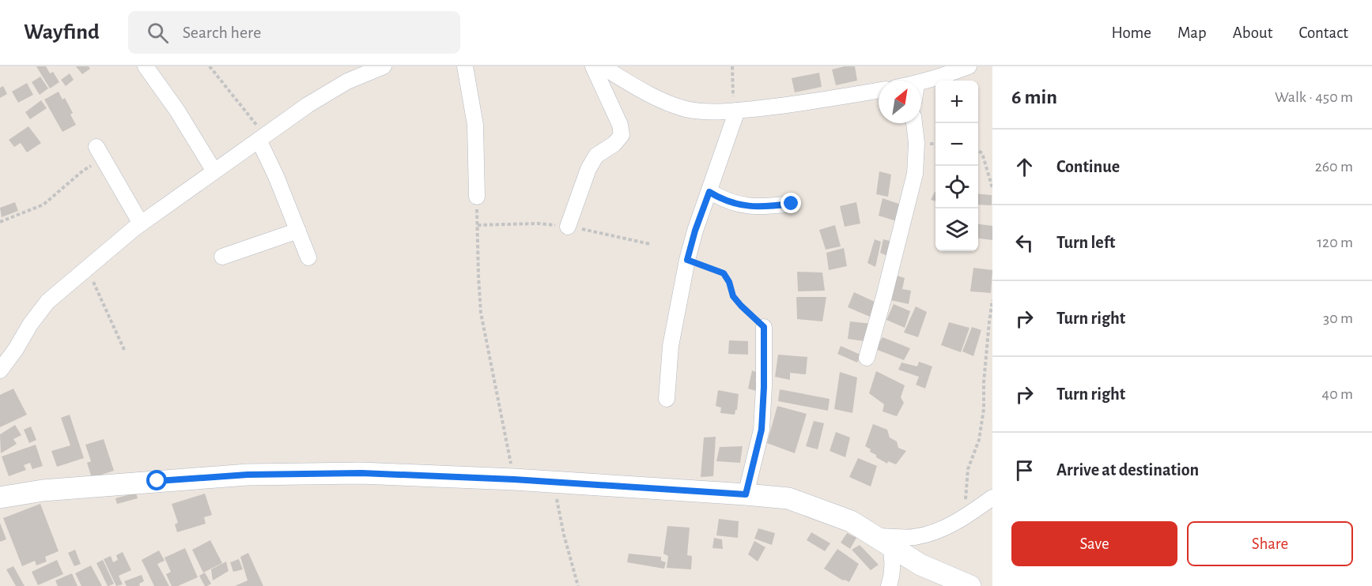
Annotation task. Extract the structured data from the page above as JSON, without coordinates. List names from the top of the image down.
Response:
{
  "north": "top right",
  "page": {
    "header": "Wayfind",
    "search": "Search here",
    "nav": [
      "Home",
      "Map",
      "About",
      "Contact"
    ],
    "heading": ["6 min", "Walk · 450 m"],
    "map_buttons": ["+", "−"],
    "list": [
      ["Continue", "260 m"],
      ["Turn left", "120 m"],
      ["Turn right", "30 m"],
      ["Turn right", "40 m"],
      "Arrive at destination"
    ],
    "buttons": ["Save", "Share"]
  }
}
